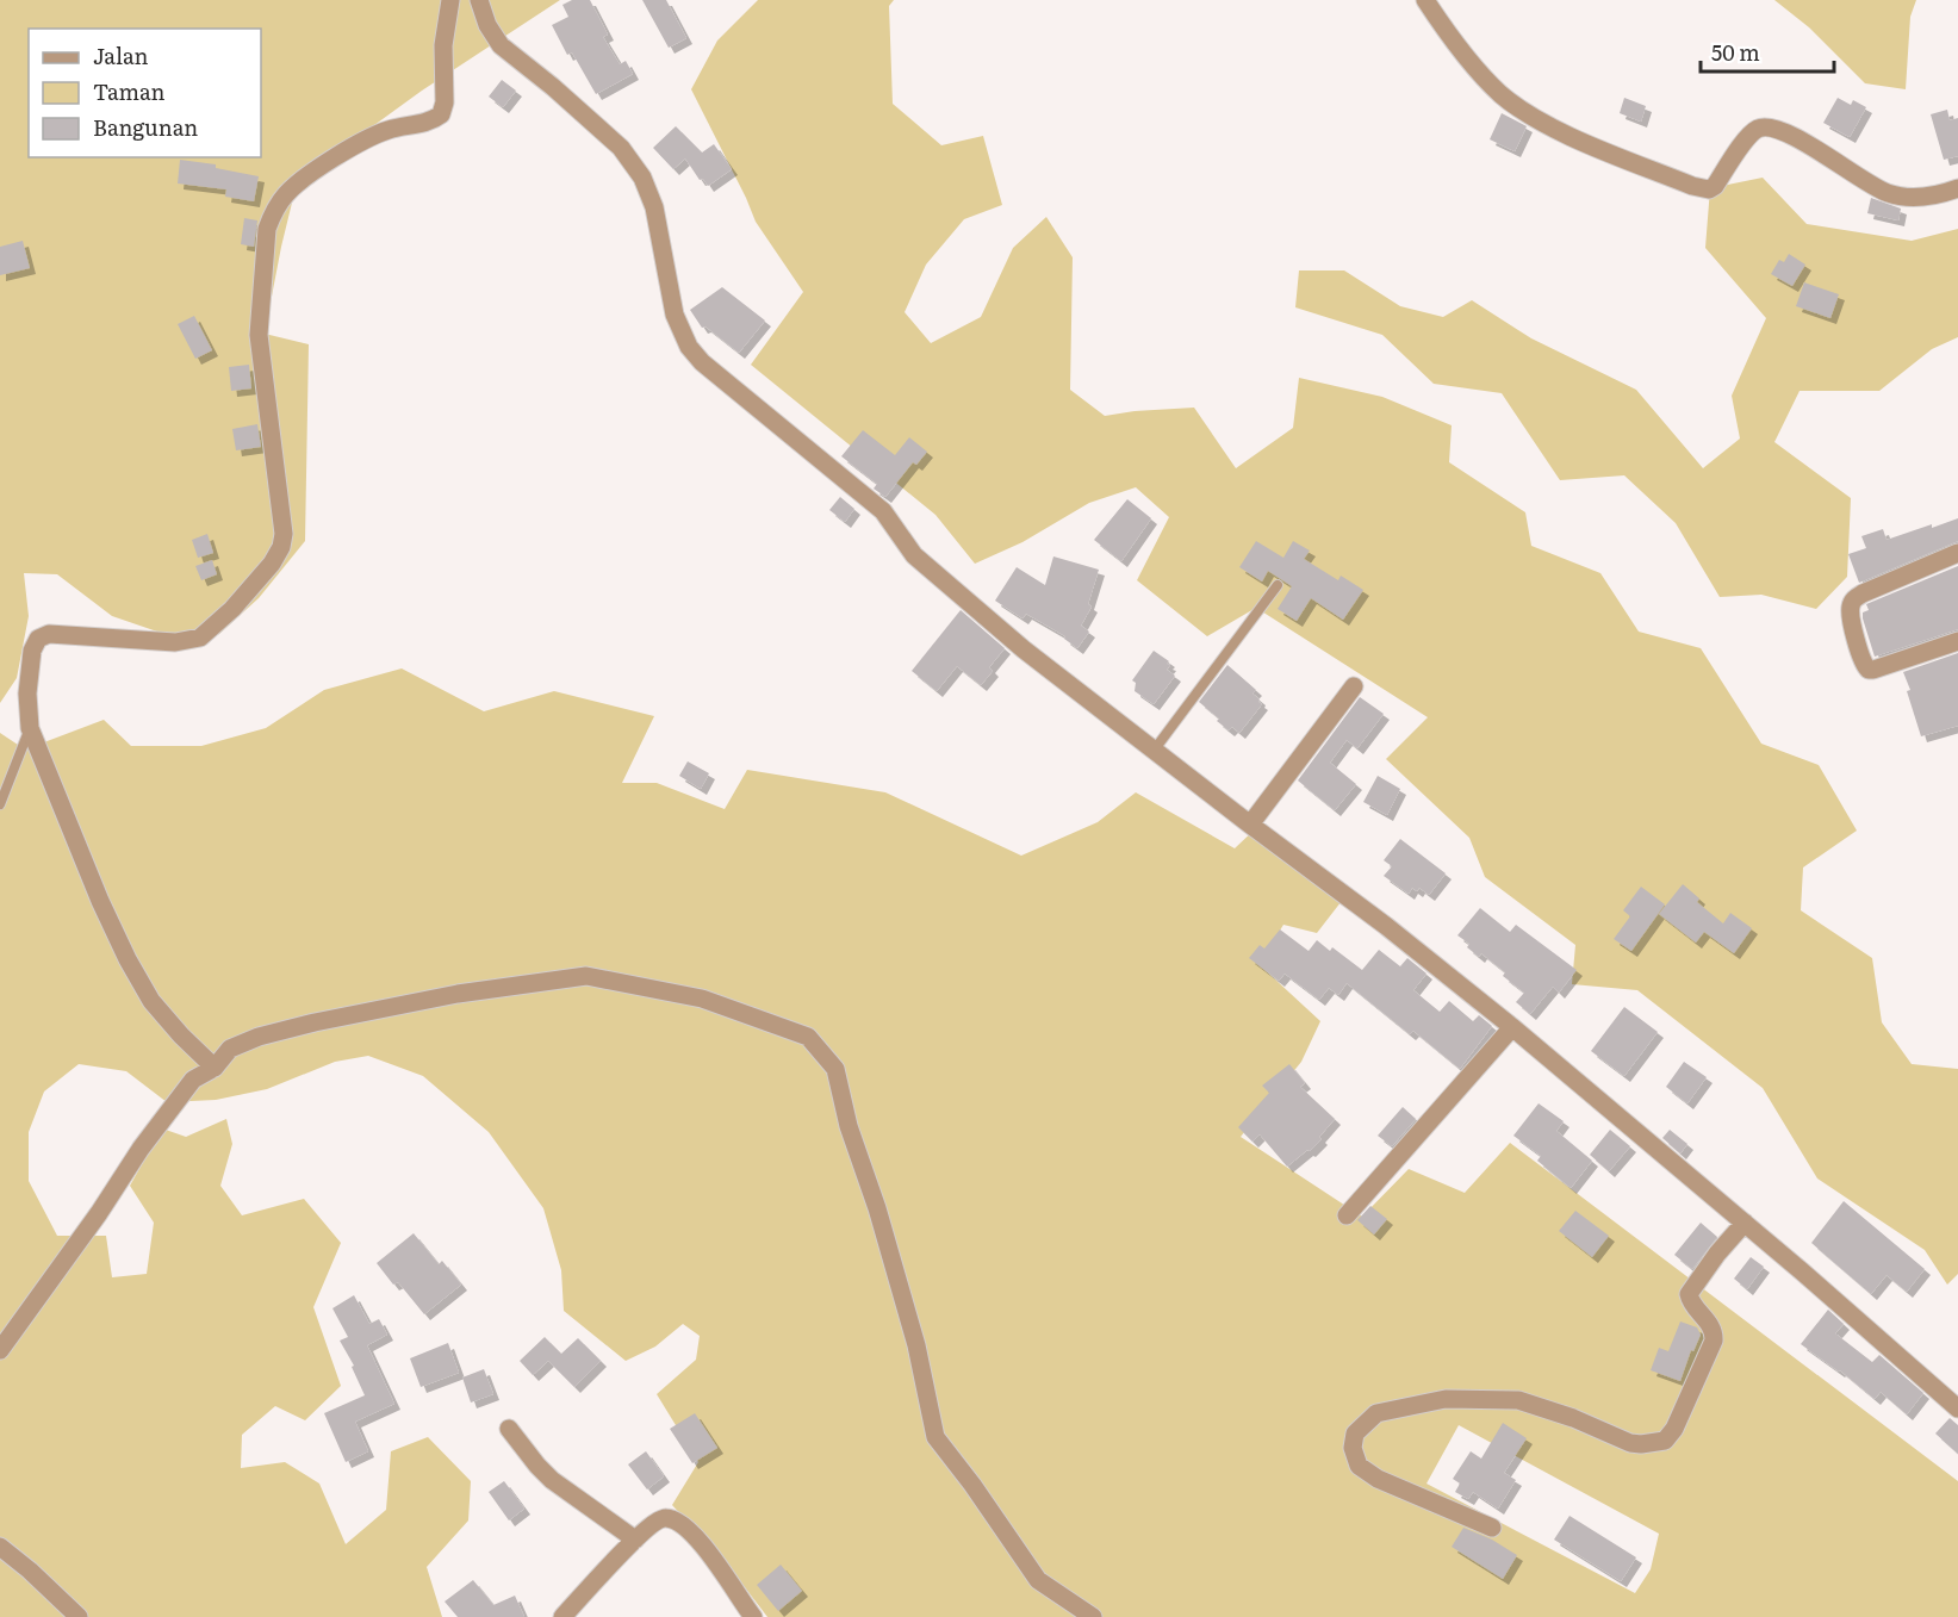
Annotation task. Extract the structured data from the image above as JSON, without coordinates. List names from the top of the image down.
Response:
{
  "legend": ["Jalan", "Taman", "Bangunan"],
  "scale_bar": "50 m"
}
